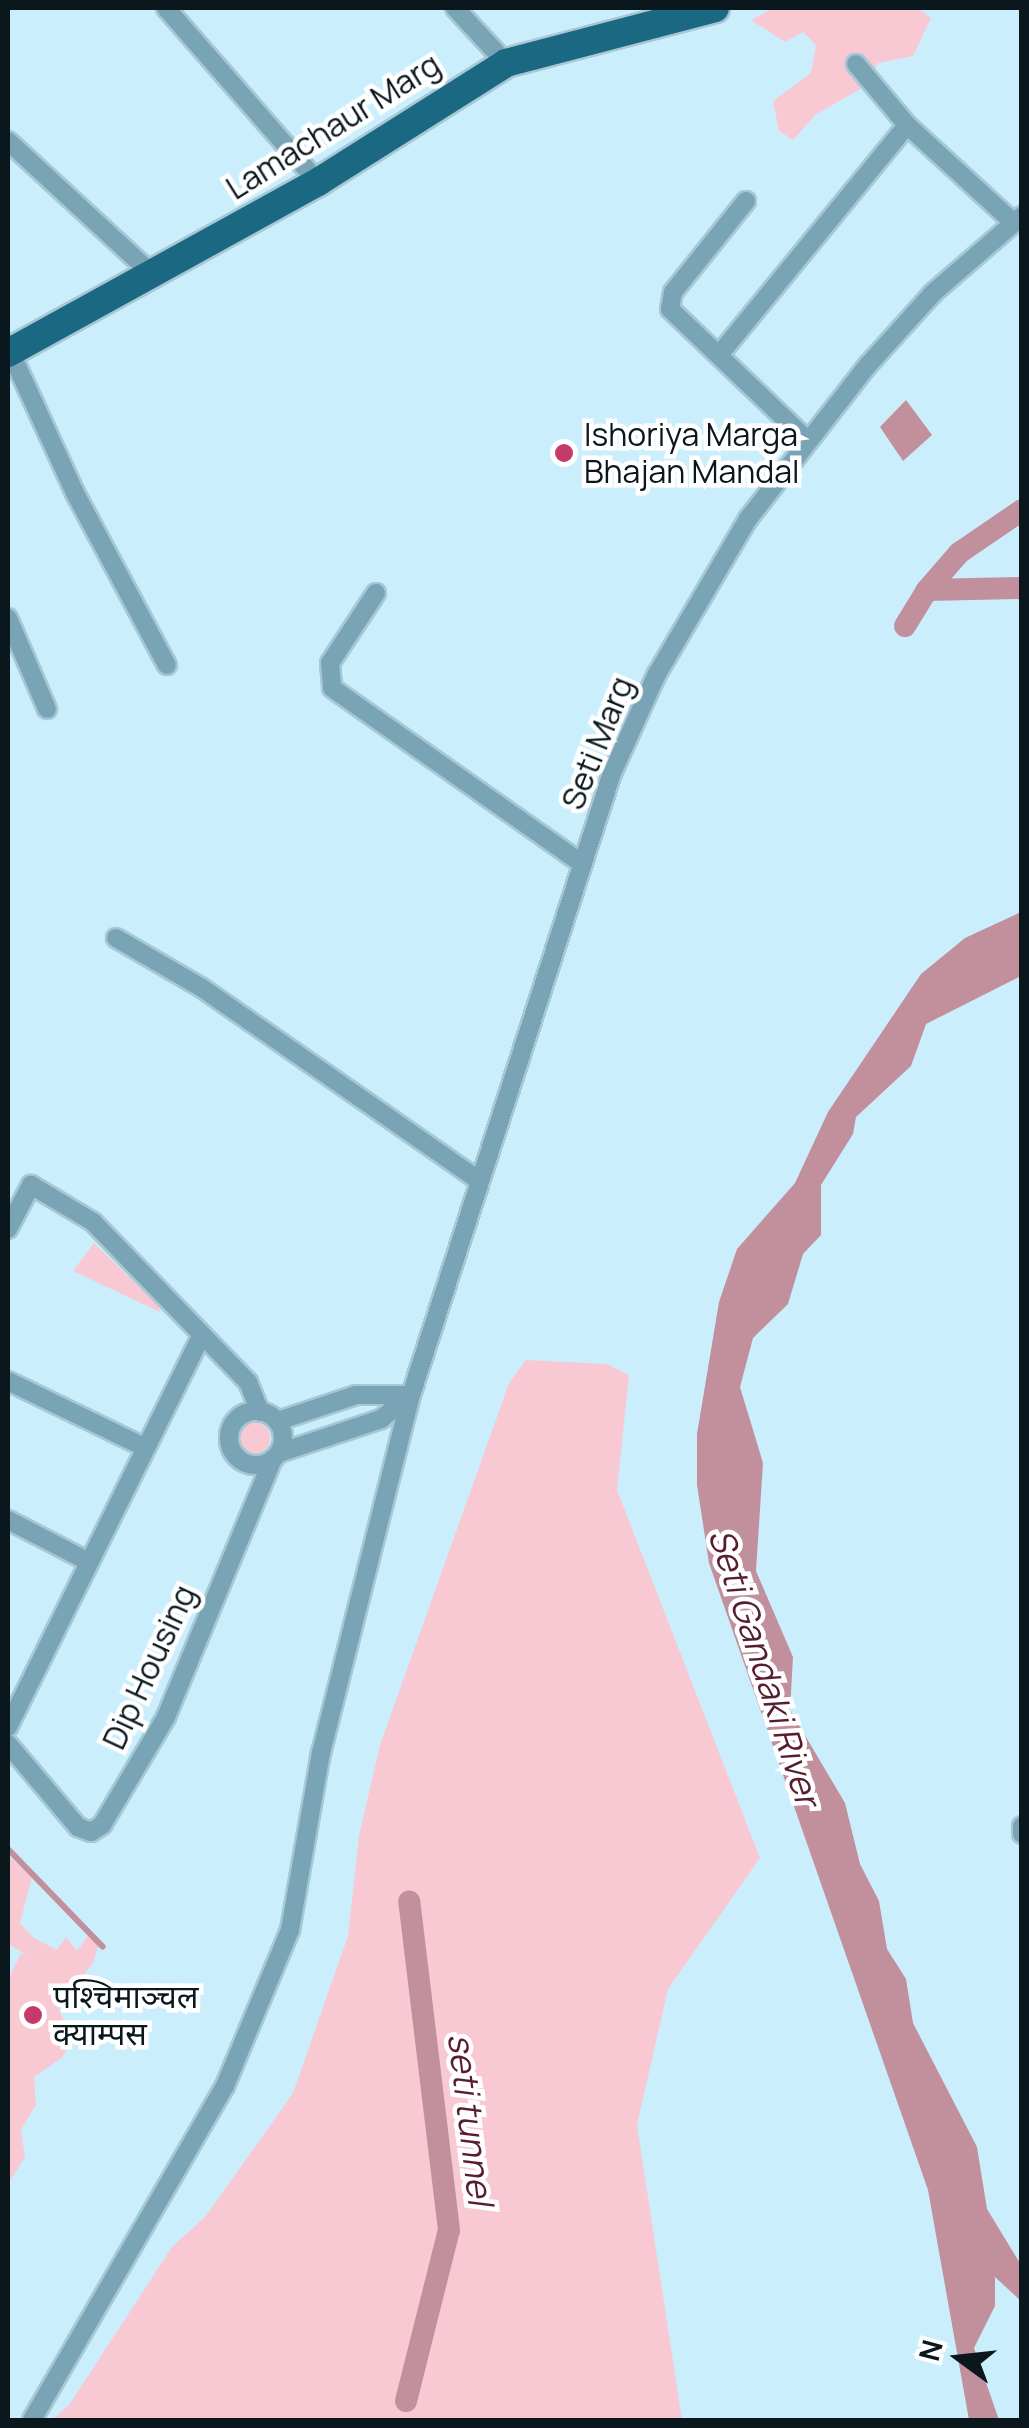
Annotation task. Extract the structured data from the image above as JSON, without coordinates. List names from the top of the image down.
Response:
{
  "streets": {
    "main road": ["Lamachaur Marg"],
    "street": ["Seti Marg", "Dip Housing"]
  },
  "water": ["Seti Gandaki River", "seti tunnel"],
  "places": ["Ishoriya Marga Bhajan Mandal", "पश्‍चिमाञ्‍चल क्याम्पस"],
  "north": "left"
}
